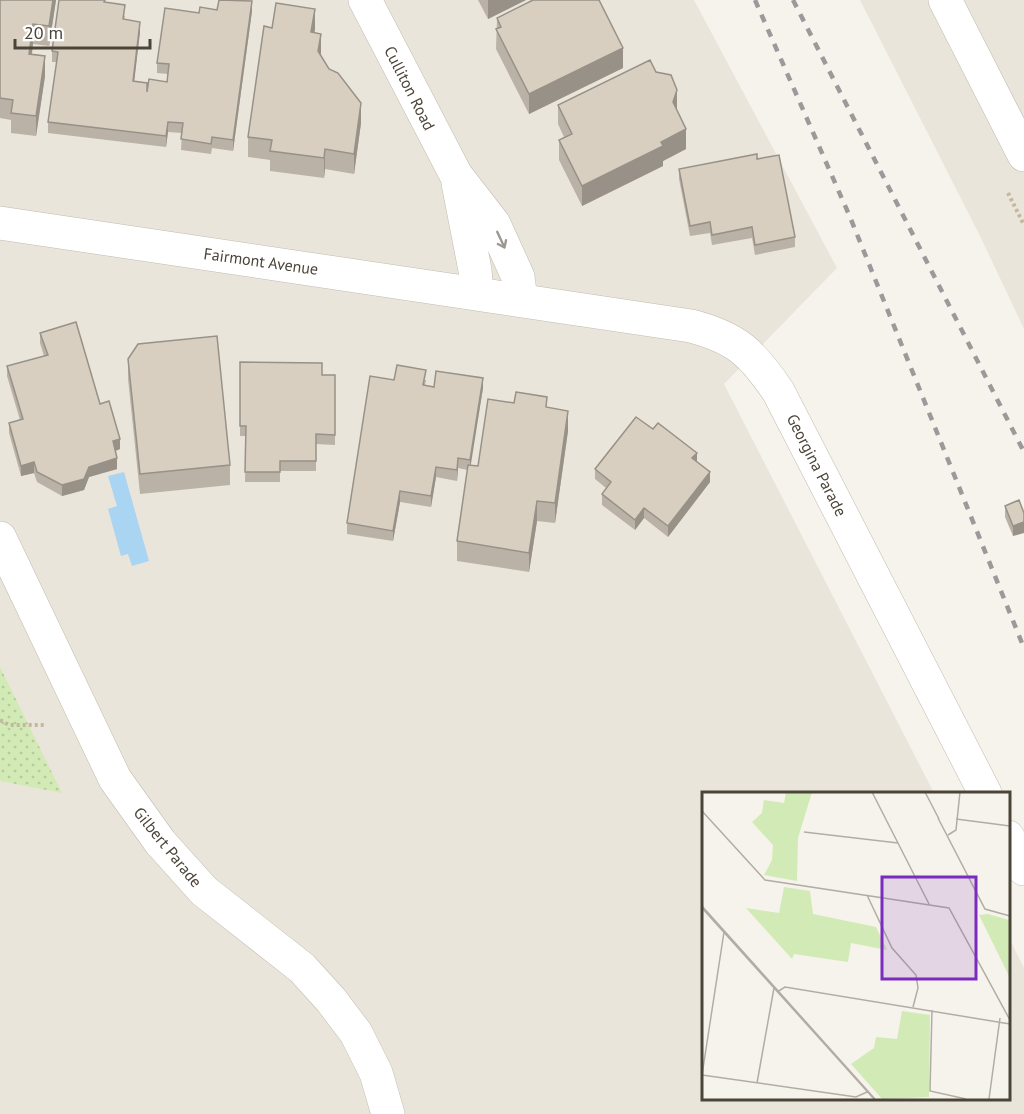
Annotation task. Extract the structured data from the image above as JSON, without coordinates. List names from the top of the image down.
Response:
{
  "streets": {
    "street": [
      "Culliton Road",
      "Fairmont Avenue",
      "Georgina Parade",
      "Gilbert Parade"
    ]
  },
  "crossings": [
    ["Culliton Road", "Fairmont Avenue"],
    ["Culliton Road", "Georgina Parade"],
    ["Fairmont Avenue", "Georgina Parade"]
  ],
  "scale_bar": "20 m"
}
